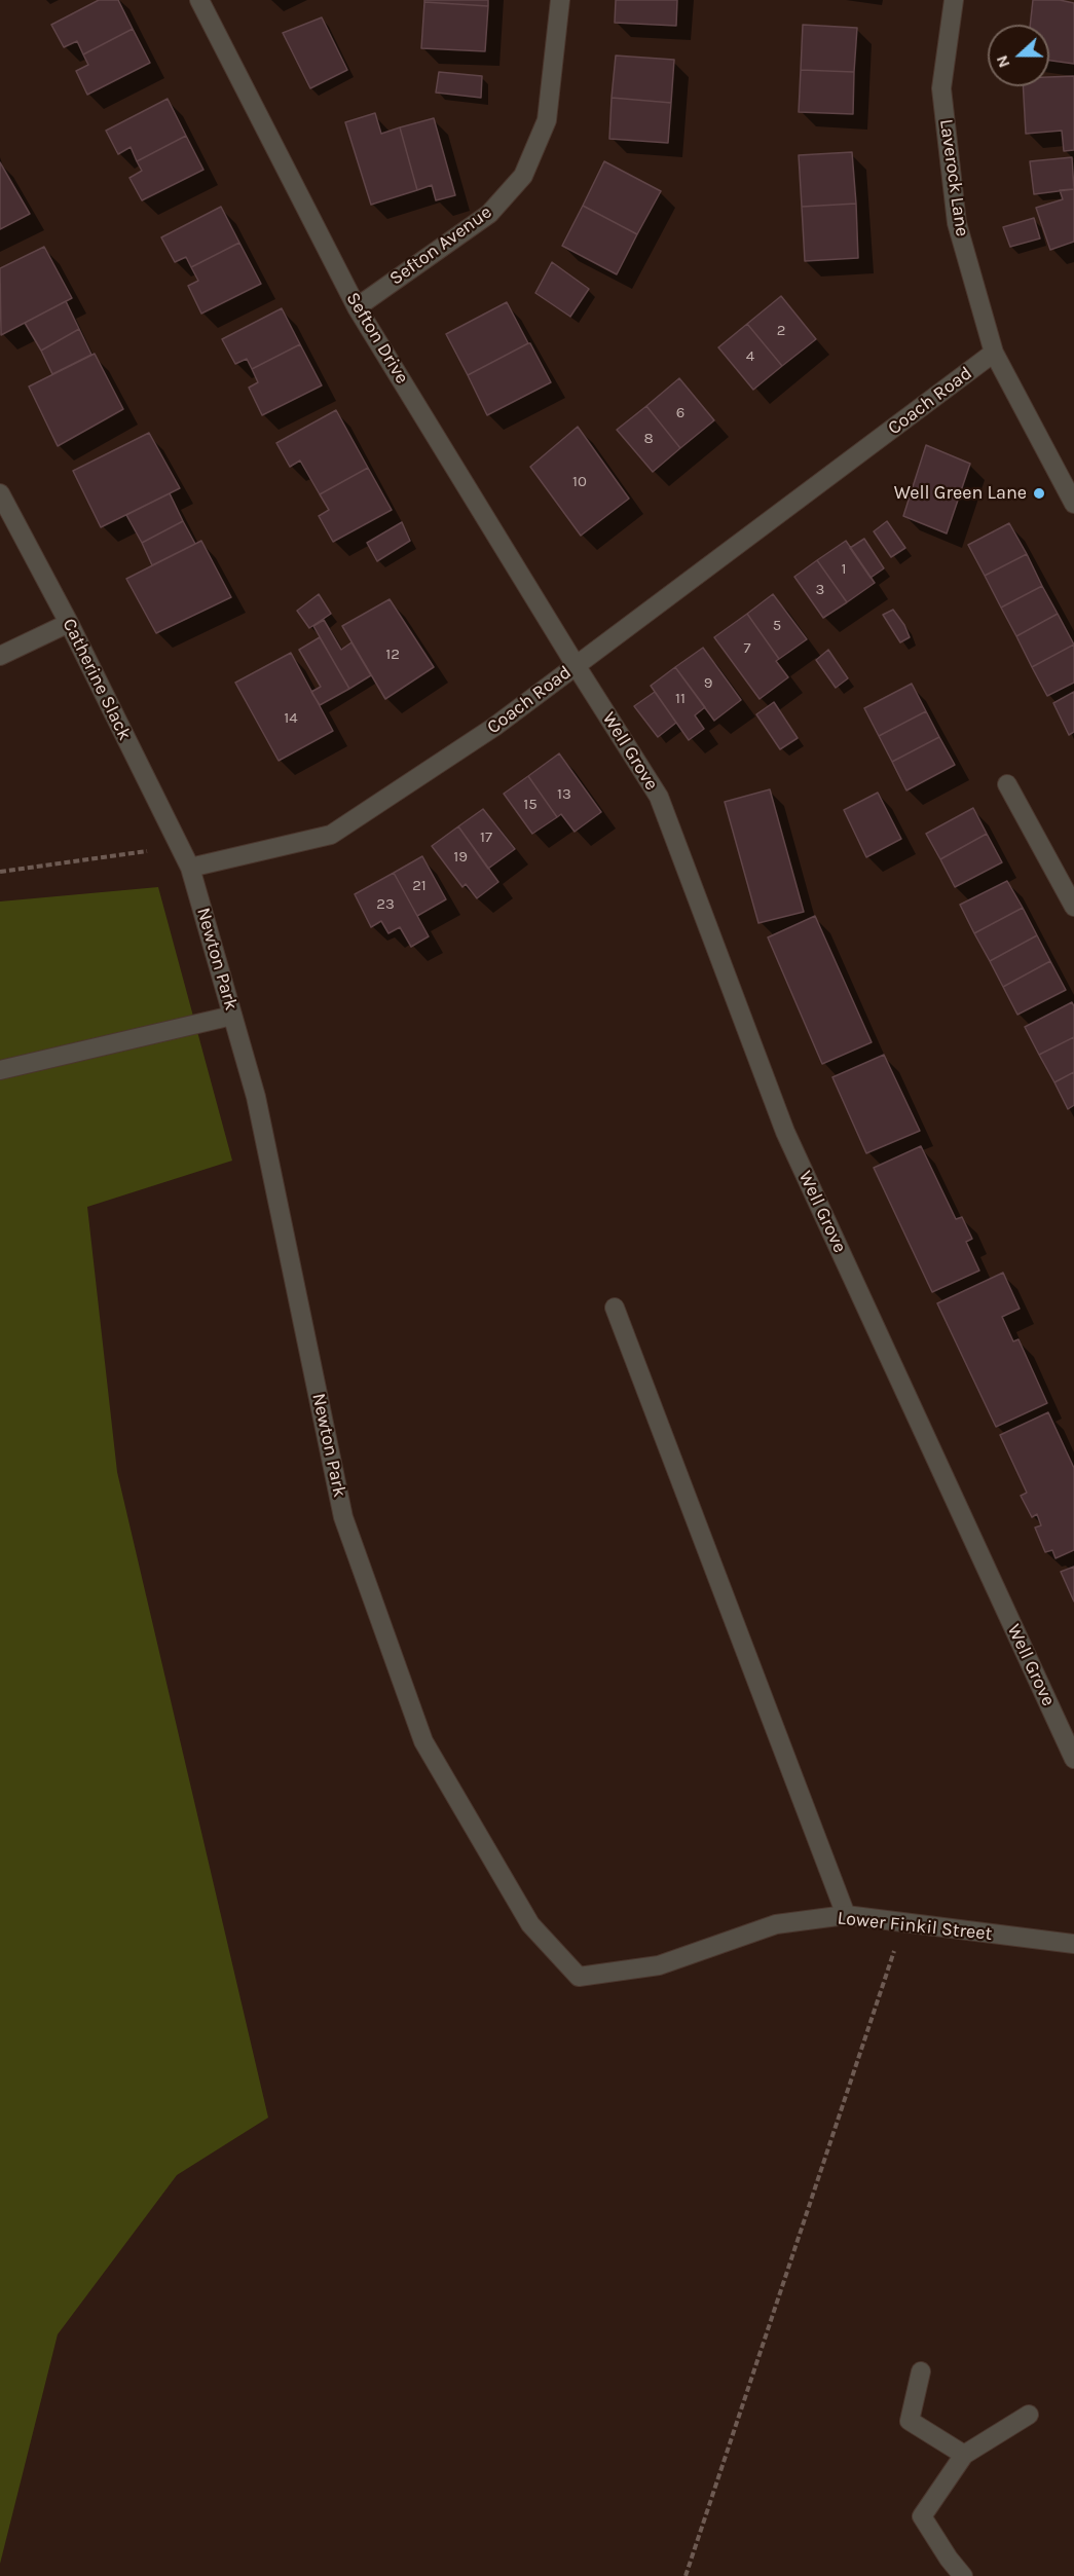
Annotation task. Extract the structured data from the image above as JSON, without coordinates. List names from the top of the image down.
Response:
{
  "streets": {
    "street": [
      "Laverock Lane",
      "Sefton Avenue",
      "Sefton Drive",
      "Coach Road",
      "Catherine Slack",
      "Well Grove",
      "Newton Park",
      "Lower Finkil Street"
    ]
  },
  "crossings": [
    ["Laverock Lane", "Coach Road"],
    ["Sefton Avenue", "Sefton Drive"],
    ["Sefton Drive", "Coach Road"],
    ["Sefton Drive", "Well Grove"],
    ["Coach Road", "Catherine Slack"],
    ["Coach Road", "Well Grove"],
    ["Coach Road", "Newton Park"],
    ["Catherine Slack", "Newton Park"],
    ["Newton Park", "Lower Finkil Street"]
  ],
  "places": ["Well Green Lane"],
  "house_numbers": [
    "2",
    "4",
    "6",
    "8",
    "10",
    "1",
    "3",
    "5",
    "7",
    "12",
    "9",
    "11",
    "14",
    "13",
    "15",
    "17",
    "19",
    "21",
    "23"
  ],
  "north": "left"
}
